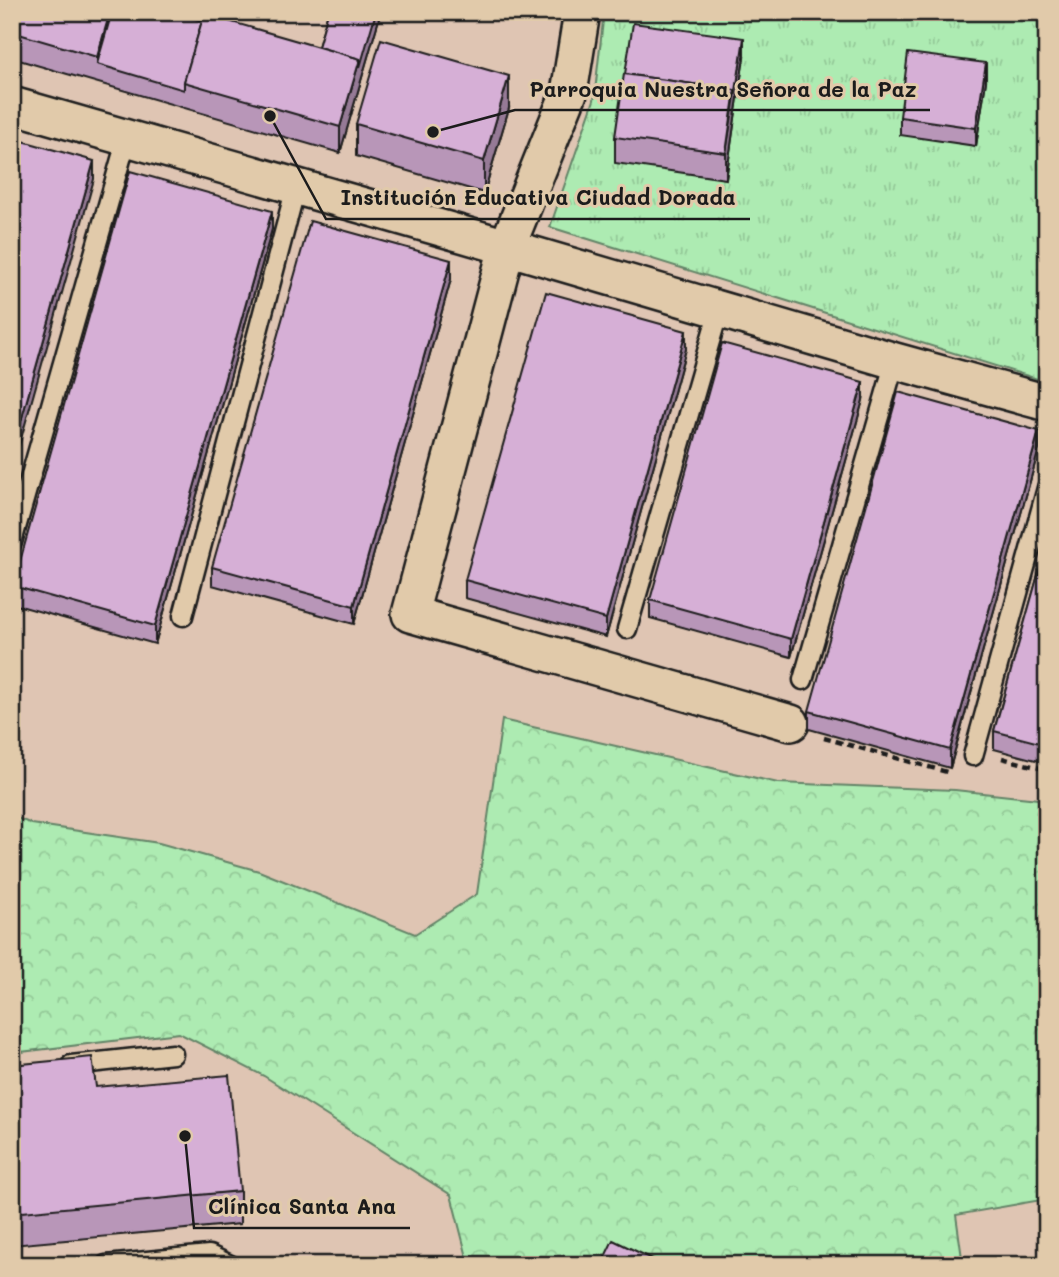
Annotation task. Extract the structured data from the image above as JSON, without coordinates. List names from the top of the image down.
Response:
{
  "places": ["Institución Educativa Ciudad Dorada", "Parroquia Nuestra Señora de la Paz", "Clínica Santa Ana"]
}
